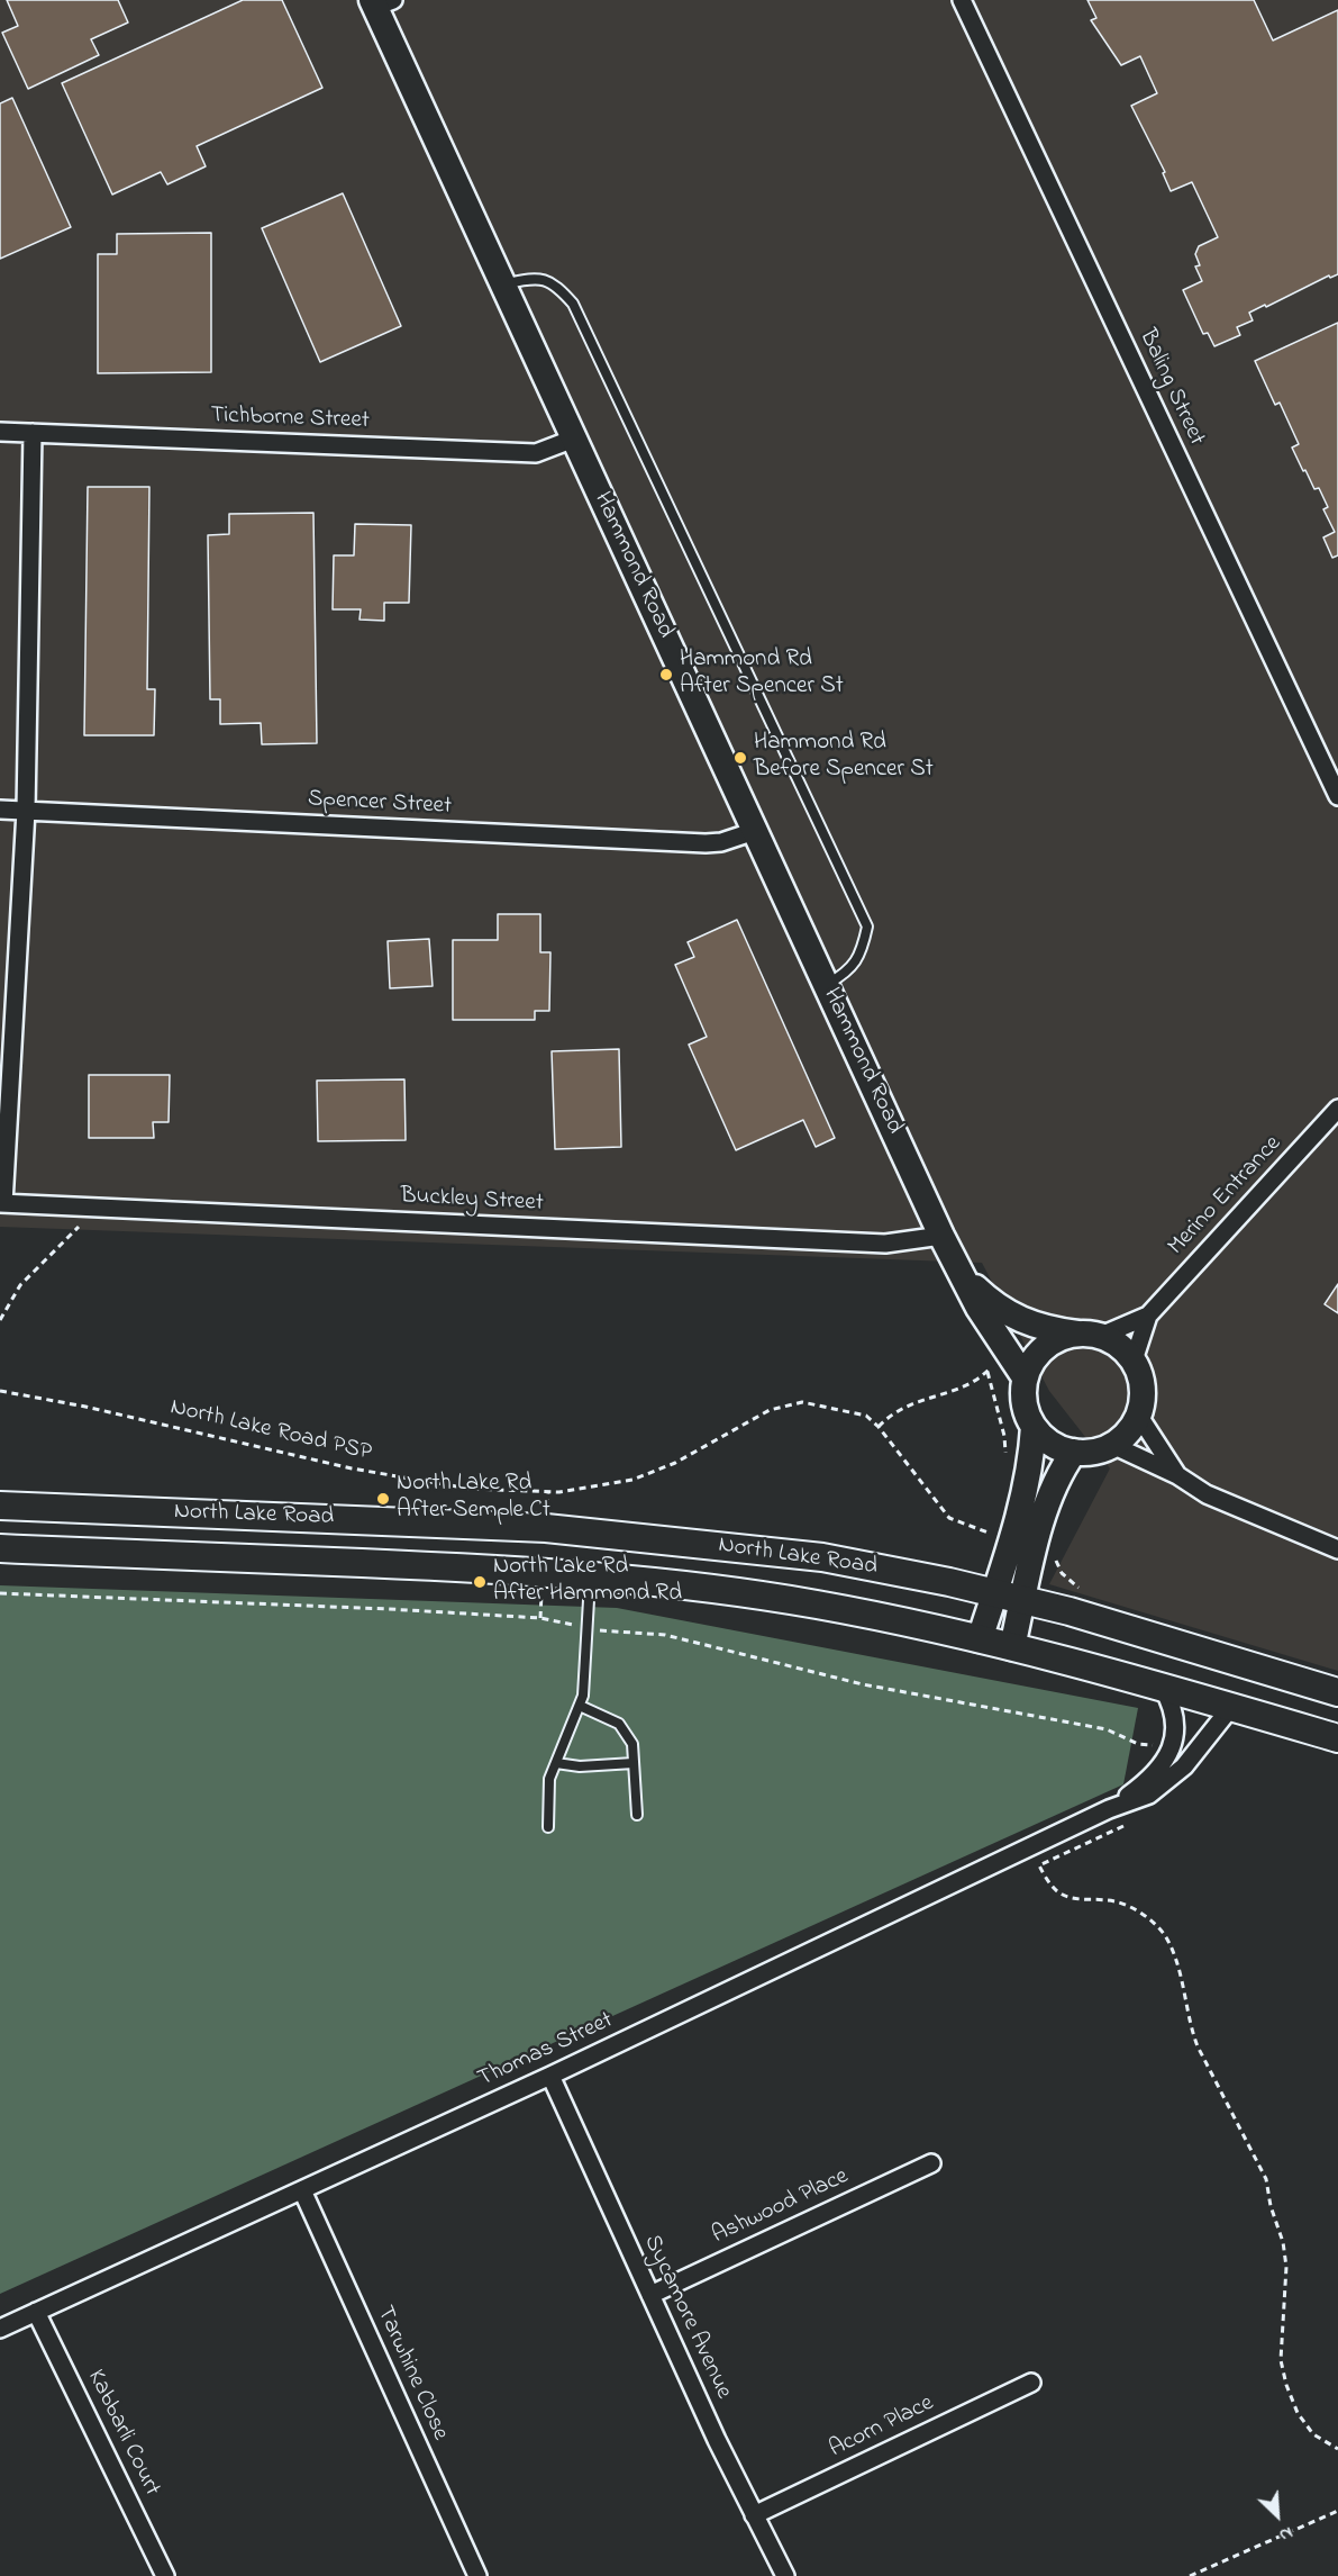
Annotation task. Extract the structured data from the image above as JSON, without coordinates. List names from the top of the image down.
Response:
{
  "streets": {
    "main road": ["Hammond Road", "North Lake Road"],
    "street": [
      "Baling Street",
      "Tichborne Street",
      "Spencer Street",
      "Merino Entrance",
      "Buckley Street",
      "Thomas Street",
      "Ashwood Place",
      "Sycamore Avenue",
      "Tarwhine Close",
      "Acorn Place",
      "Kabbarli Court"
    ],
    "path": ["North Lake Road PSP"]
  },
  "crossings": [
    ["Tichborne Street", "Hammond Road"],
    ["Hammond Road", "Spencer Street"],
    ["Hammond Road", "Merino Entrance"],
    ["Hammond Road", "Buckley Street"],
    ["North Lake Road", "Thomas Street"],
    ["Thomas Street", "Sycamore Avenue"],
    ["Thomas Street", "Tarwhine Close"],
    ["Thomas Street", "Kabbarli Court"],
    ["Ashwood Place", "Sycamore Avenue"],
    ["Sycamore Avenue", "Acorn Place"]
  ],
  "places": [
    "Hammond Rd After Spencer St",
    "Hammond Rd Before Spencer St",
    "North Lake Rd After Semple Ct",
    "North Lake Rd After Hammond Rd"
  ],
  "north": "bottom right"
}
